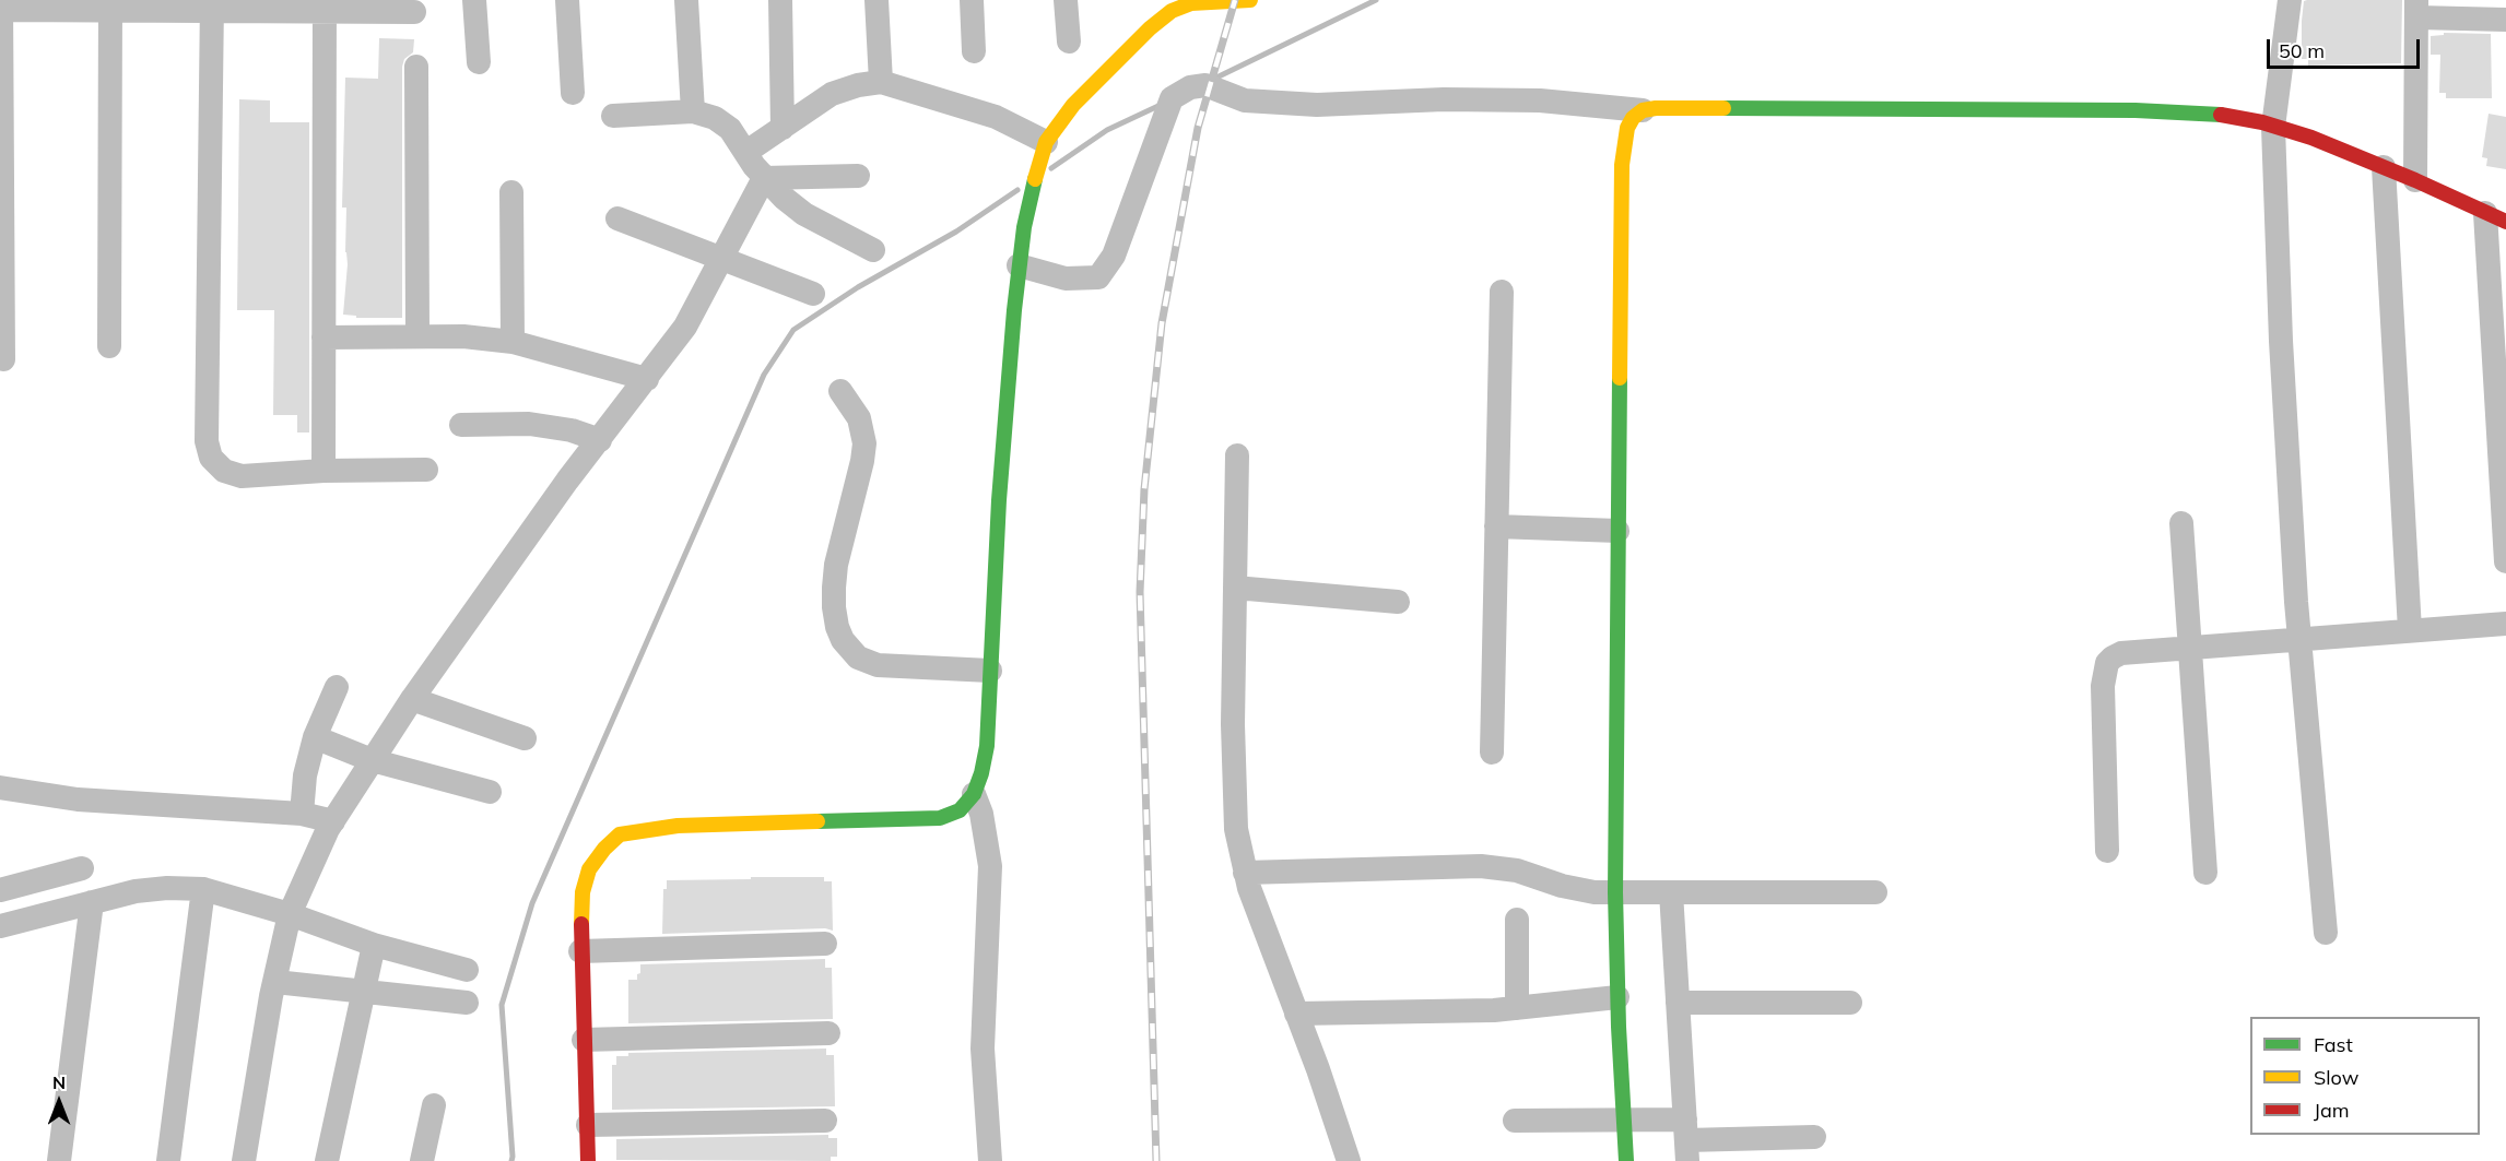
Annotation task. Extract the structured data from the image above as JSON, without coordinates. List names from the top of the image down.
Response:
{
  "legend": ["Fast", "Slow", "Jam"],
  "scale_bar": "50 m",
  "north": "top"
}
